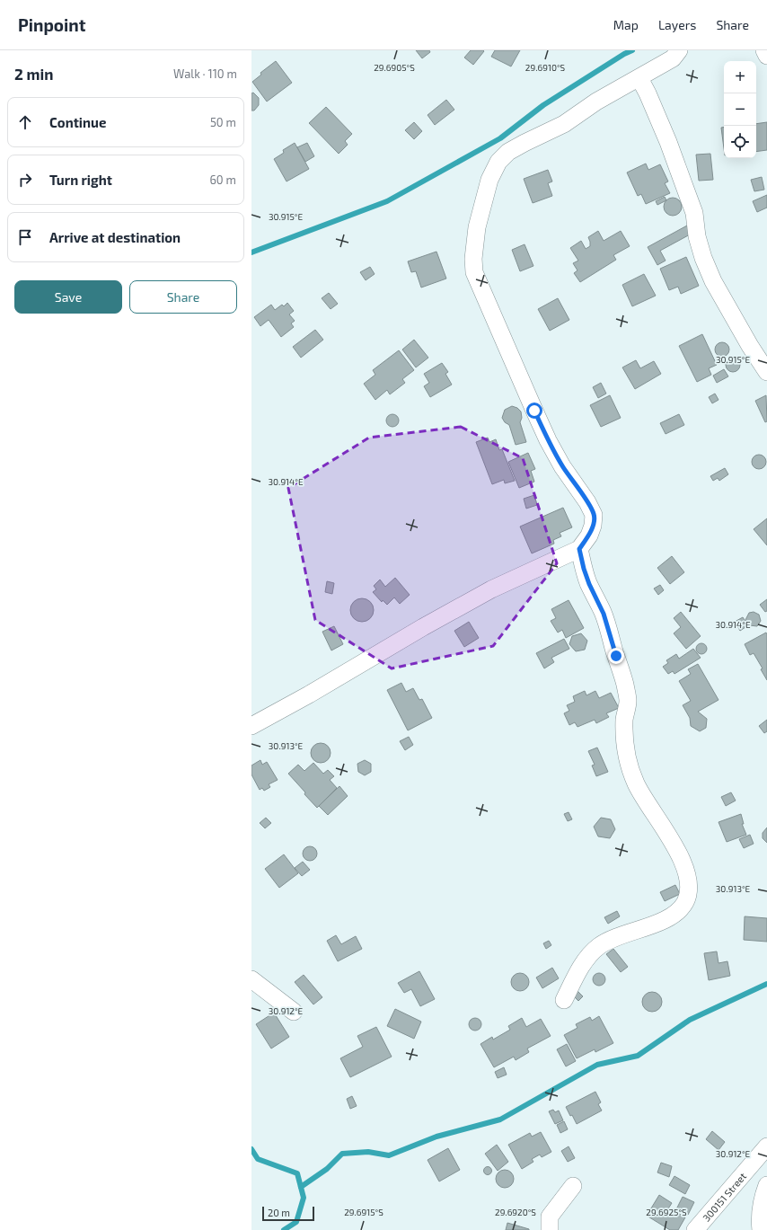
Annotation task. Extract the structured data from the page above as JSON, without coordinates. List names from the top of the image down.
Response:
{
  "streets": {
    "street": ["300151 Street"]
  },
  "scale_bar": "20 m",
  "page": {
    "header": "Pinpoint",
    "nav": ["Map", "Layers", "Share"],
    "heading": ["2 min", "Walk · 110 m"],
    "map_buttons": ["+", "−"],
    "list": [
      ["Continue", "50 m"],
      ["Turn right", "60 m"],
      "Arrive at destination"
    ],
    "buttons": ["Save", "Share"],
    "scale": "20 m"
  },
  "coordinates": [
    "29.6905°S",
    "29.6910°S",
    "30.915°E",
    "30.914°E",
    "30.913°E",
    "30.912°E",
    "29.6915°S",
    "29.6920°S",
    "29.6925°S"
  ]
}
